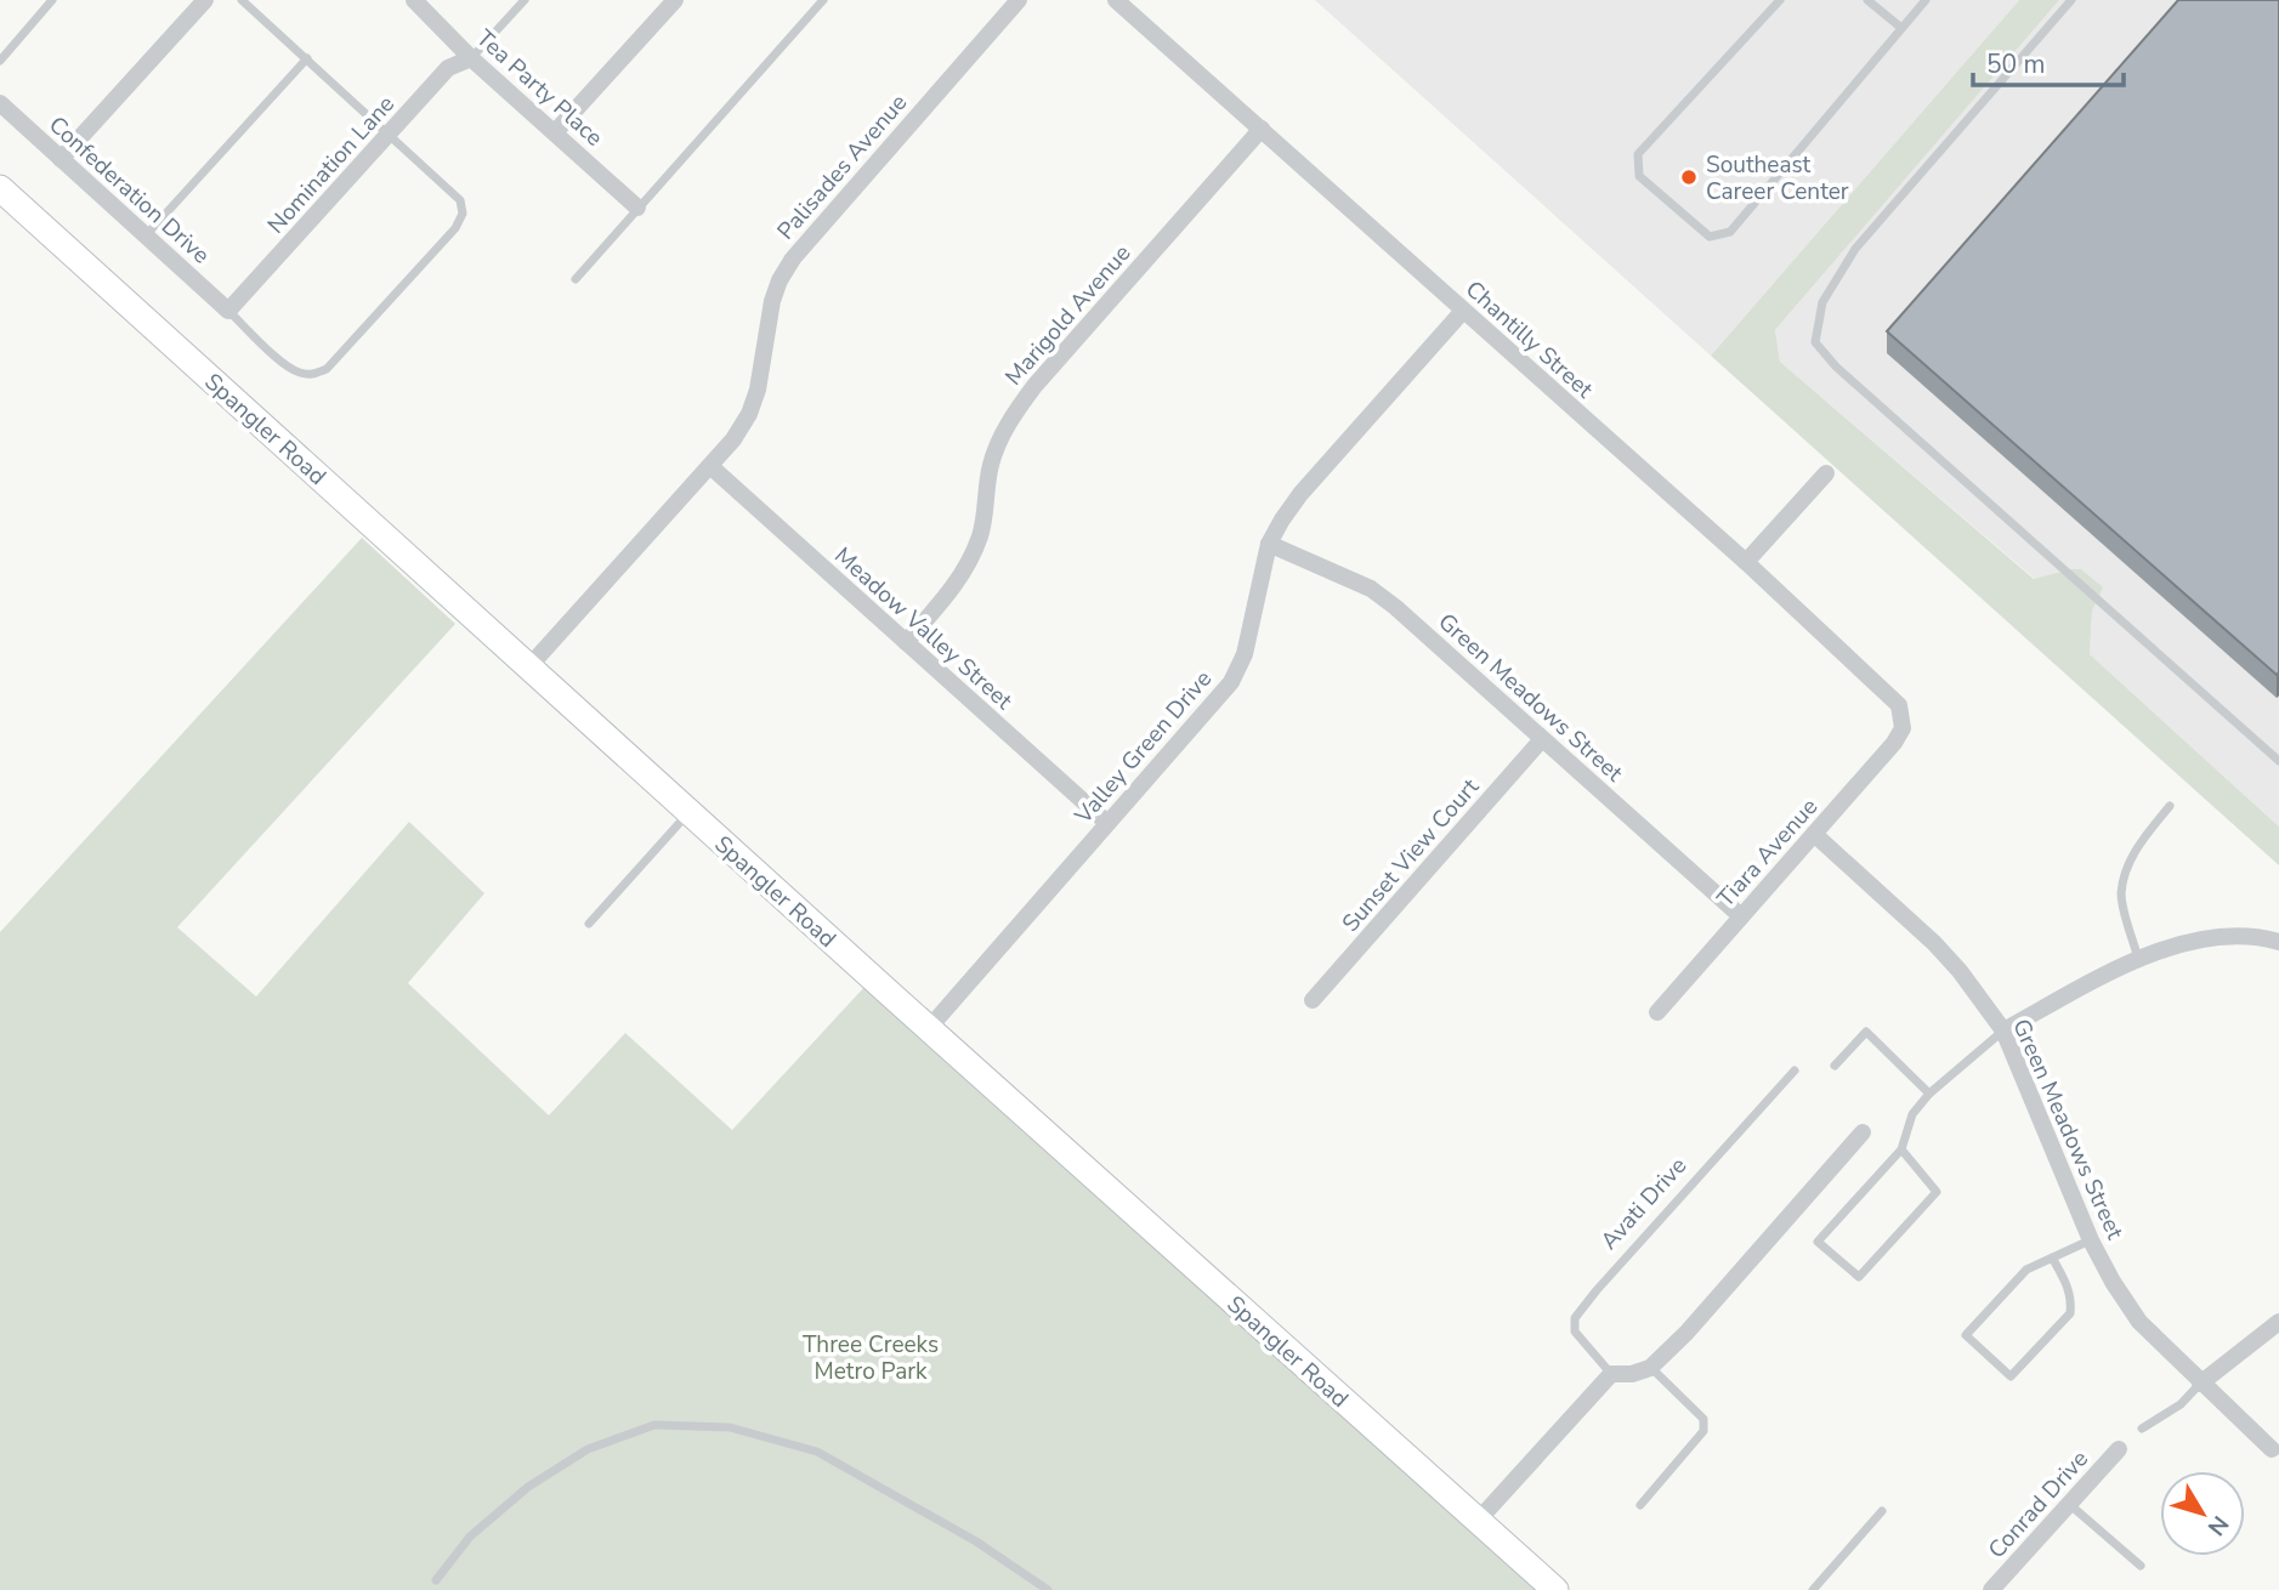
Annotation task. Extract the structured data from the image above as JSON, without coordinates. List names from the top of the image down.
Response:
{
  "streets": {
    "street": [
      "Tea Party Place",
      "Nomination Lane",
      "Palisades Avenue",
      "Confederation Drive",
      "Marigold Avenue",
      "Chantilly Street",
      "Spangler Road",
      "Meadow Valley Street",
      "Green Meadows Street",
      "Valley Green Drive",
      "Tiara Avenue",
      "Sunset View Court",
      "Conrad Drive"
    ],
    "lane": ["Avati Drive"]
  },
  "crossings": [
    ["Tea Party Place", "Nomination Lane"],
    ["Nomination Lane", "Confederation Drive"],
    ["Palisades Avenue", "Spangler Road"],
    ["Palisades Avenue", "Meadow Valley Street"],
    ["Marigold Avenue", "Chantilly Street"],
    ["Marigold Avenue", "Meadow Valley Street"],
    ["Chantilly Street", "Valley Green Drive"],
    ["Chantilly Street", "Tiara Avenue"],
    ["Spangler Road", "Valley Green Drive"],
    ["Meadow Valley Street", "Valley Green Drive"],
    ["Green Meadows Street", "Valley Green Drive"],
    ["Green Meadows Street", "Tiara Avenue"],
    ["Green Meadows Street", "Sunset View Court"]
  ],
  "parks": ["Three Creeks Metro Park"],
  "places": ["Southeast Career Center"],
  "scale_bar": "50 m",
  "north": "bottom right"
}
